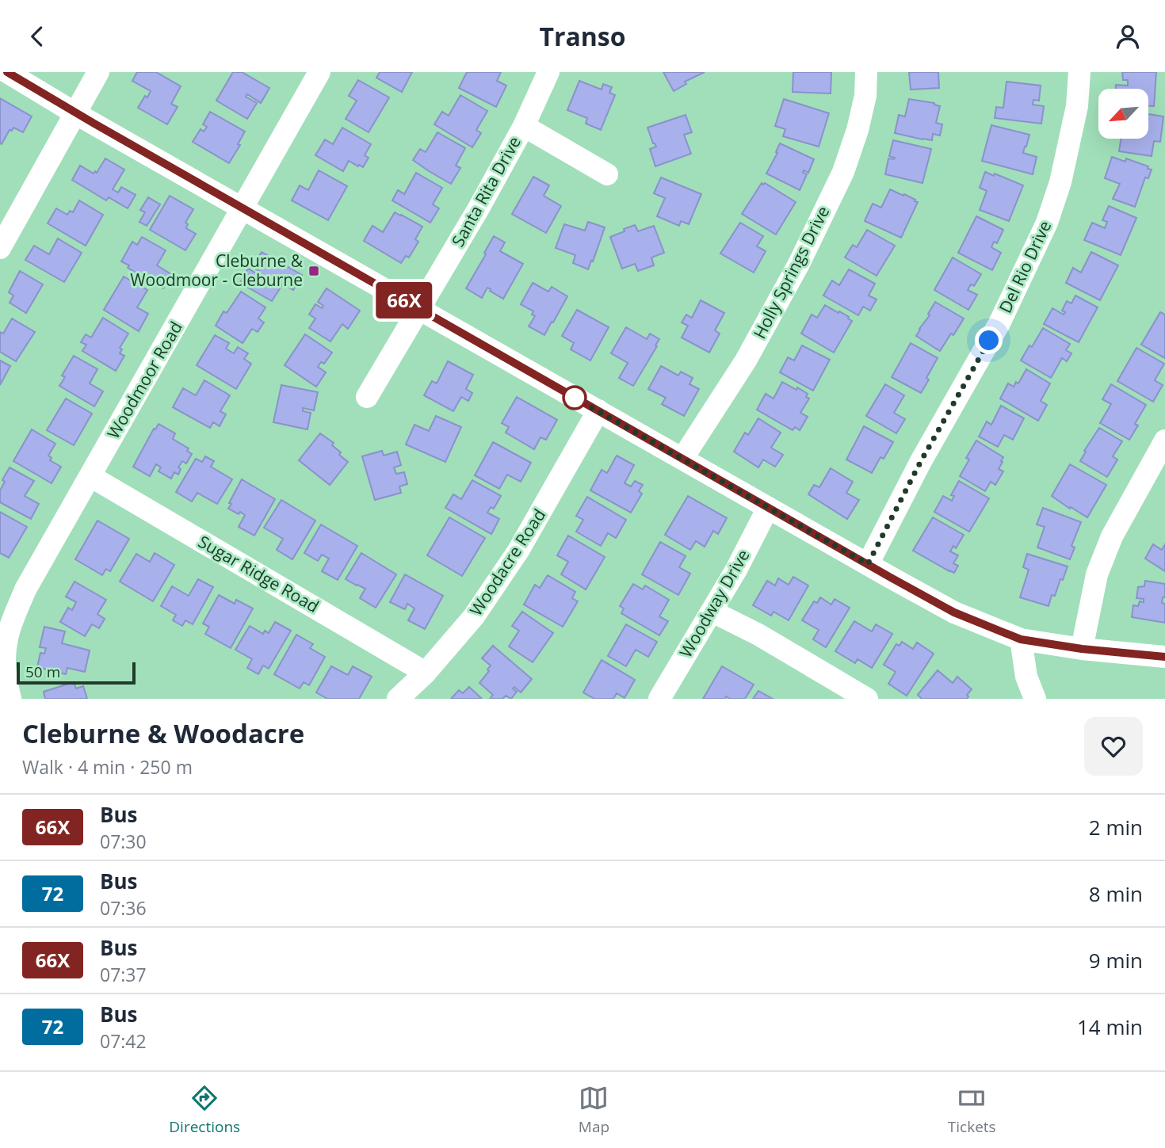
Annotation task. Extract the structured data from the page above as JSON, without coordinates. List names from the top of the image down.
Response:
{
  "streets": {
    "street": [
      "Santa Rita Drive",
      "Del Rio Drive",
      "Holly Springs Drive",
      "Woodmoor Road",
      "Woodacre Road",
      "Sugar Ridge Road",
      "Woodway Drive"
    ]
  },
  "crossings": [
    ["Woodmoor Road", "Sugar Ridge Road"],
    ["Woodacre Road", "Sugar Ridge Road"]
  ],
  "places": {
    "transit": ["Cleburne & Woodmoor - Cleburne"]
  },
  "lines": ["bus line 66X"],
  "scale_bar": "50 m",
  "north": "bottom left",
  "page": {
    "header": "Transo",
    "on_map": "66X",
    "scale": "50 m",
    "heading": ["Cleburne & Woodacre", "Walk · 4 min · 250 m"],
    "list": [
      {
        "mark": "66X",
        "name": "Bus",
        "note": "07:30",
        "value": "2 min"
      },
      {
        "mark": "72",
        "name": "Bus",
        "note": "07:36",
        "value": "8 min"
      },
      {
        "mark": "66X",
        "name": "Bus",
        "note": "07:37",
        "value": "9 min"
      },
      {
        "mark": "72",
        "name": "Bus",
        "note": "07:42",
        "value": "14 min"
      }
    ],
    "tabs": ["Directions", "Map", "Tickets"]
  }
}
